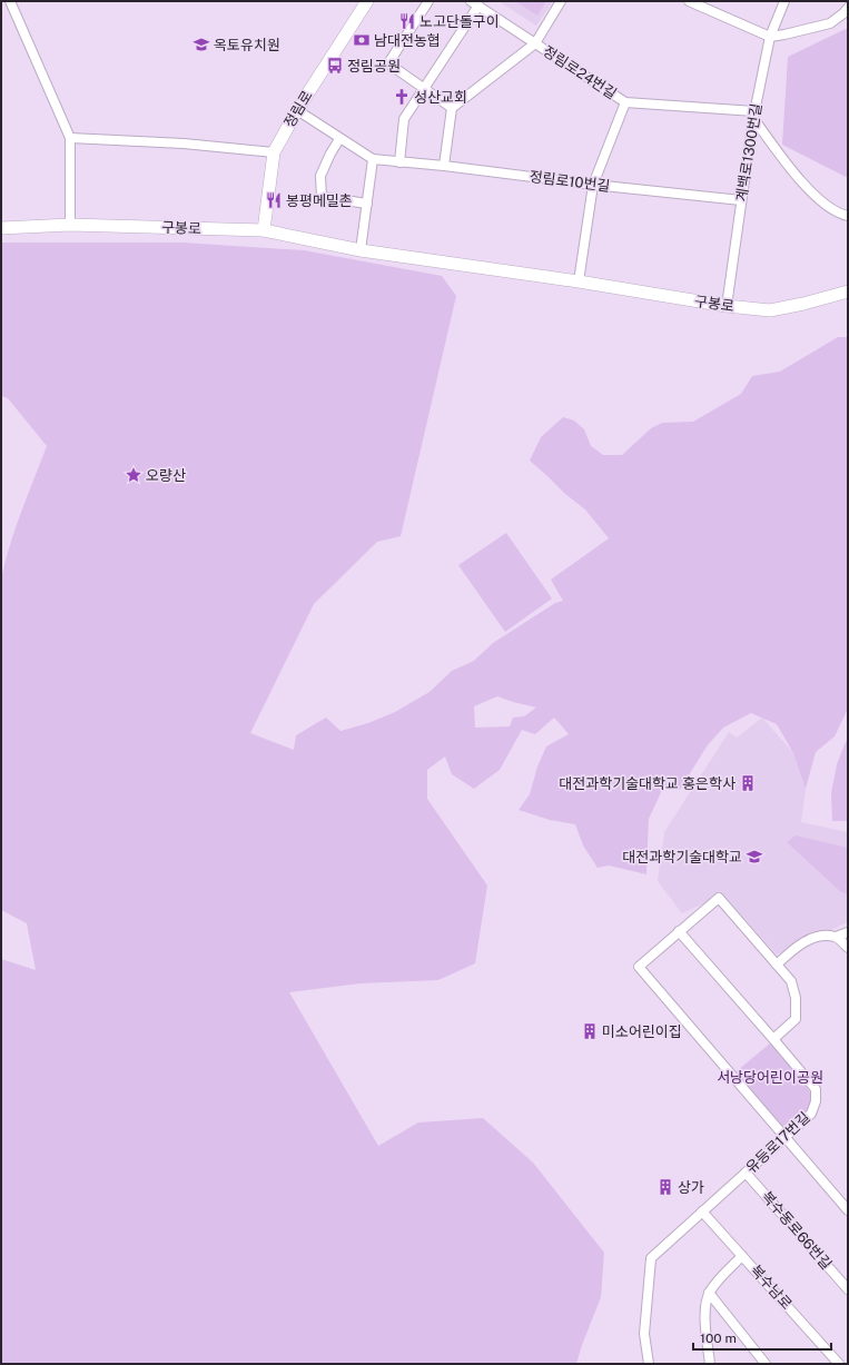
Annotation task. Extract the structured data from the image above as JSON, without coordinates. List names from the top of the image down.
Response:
{
  "streets": {
    "street": [
      "정림로24번길",
      "정림로",
      "계백로1300번길",
      "정림로10번길",
      "구봉로",
      "유등로17번길",
      "복수동로66번길",
      "복수남로"
    ]
  },
  "crossings": [
    ["정림로24번길", "계백로1300번길"],
    ["정림로", "정림로10번길"],
    ["정림로", "구봉로"],
    ["계백로1300번길", "정림로10번길"],
    ["계백로1300번길", "구봉로"],
    ["유등로17번길", "복수동로66번길"],
    ["유등로17번길", "복수남로"]
  ],
  "parks": ["서낭당어린이공원"],
  "places": {
    "restaurant": ["노고단돌구이", "봉평메밀촌"],
    "bank": ["남대전농협"],
    "school or university": ["옥토유치원", "대전과학기술대학교"],
    "bus stop": ["정림공원"],
    "church": ["성산교회"],
    "place": ["오량산"],
    "building": ["대전과학기술대학교 홍은학사", "미소어린이집", "상가"]
  },
  "scale_bar": "100 m"
}
